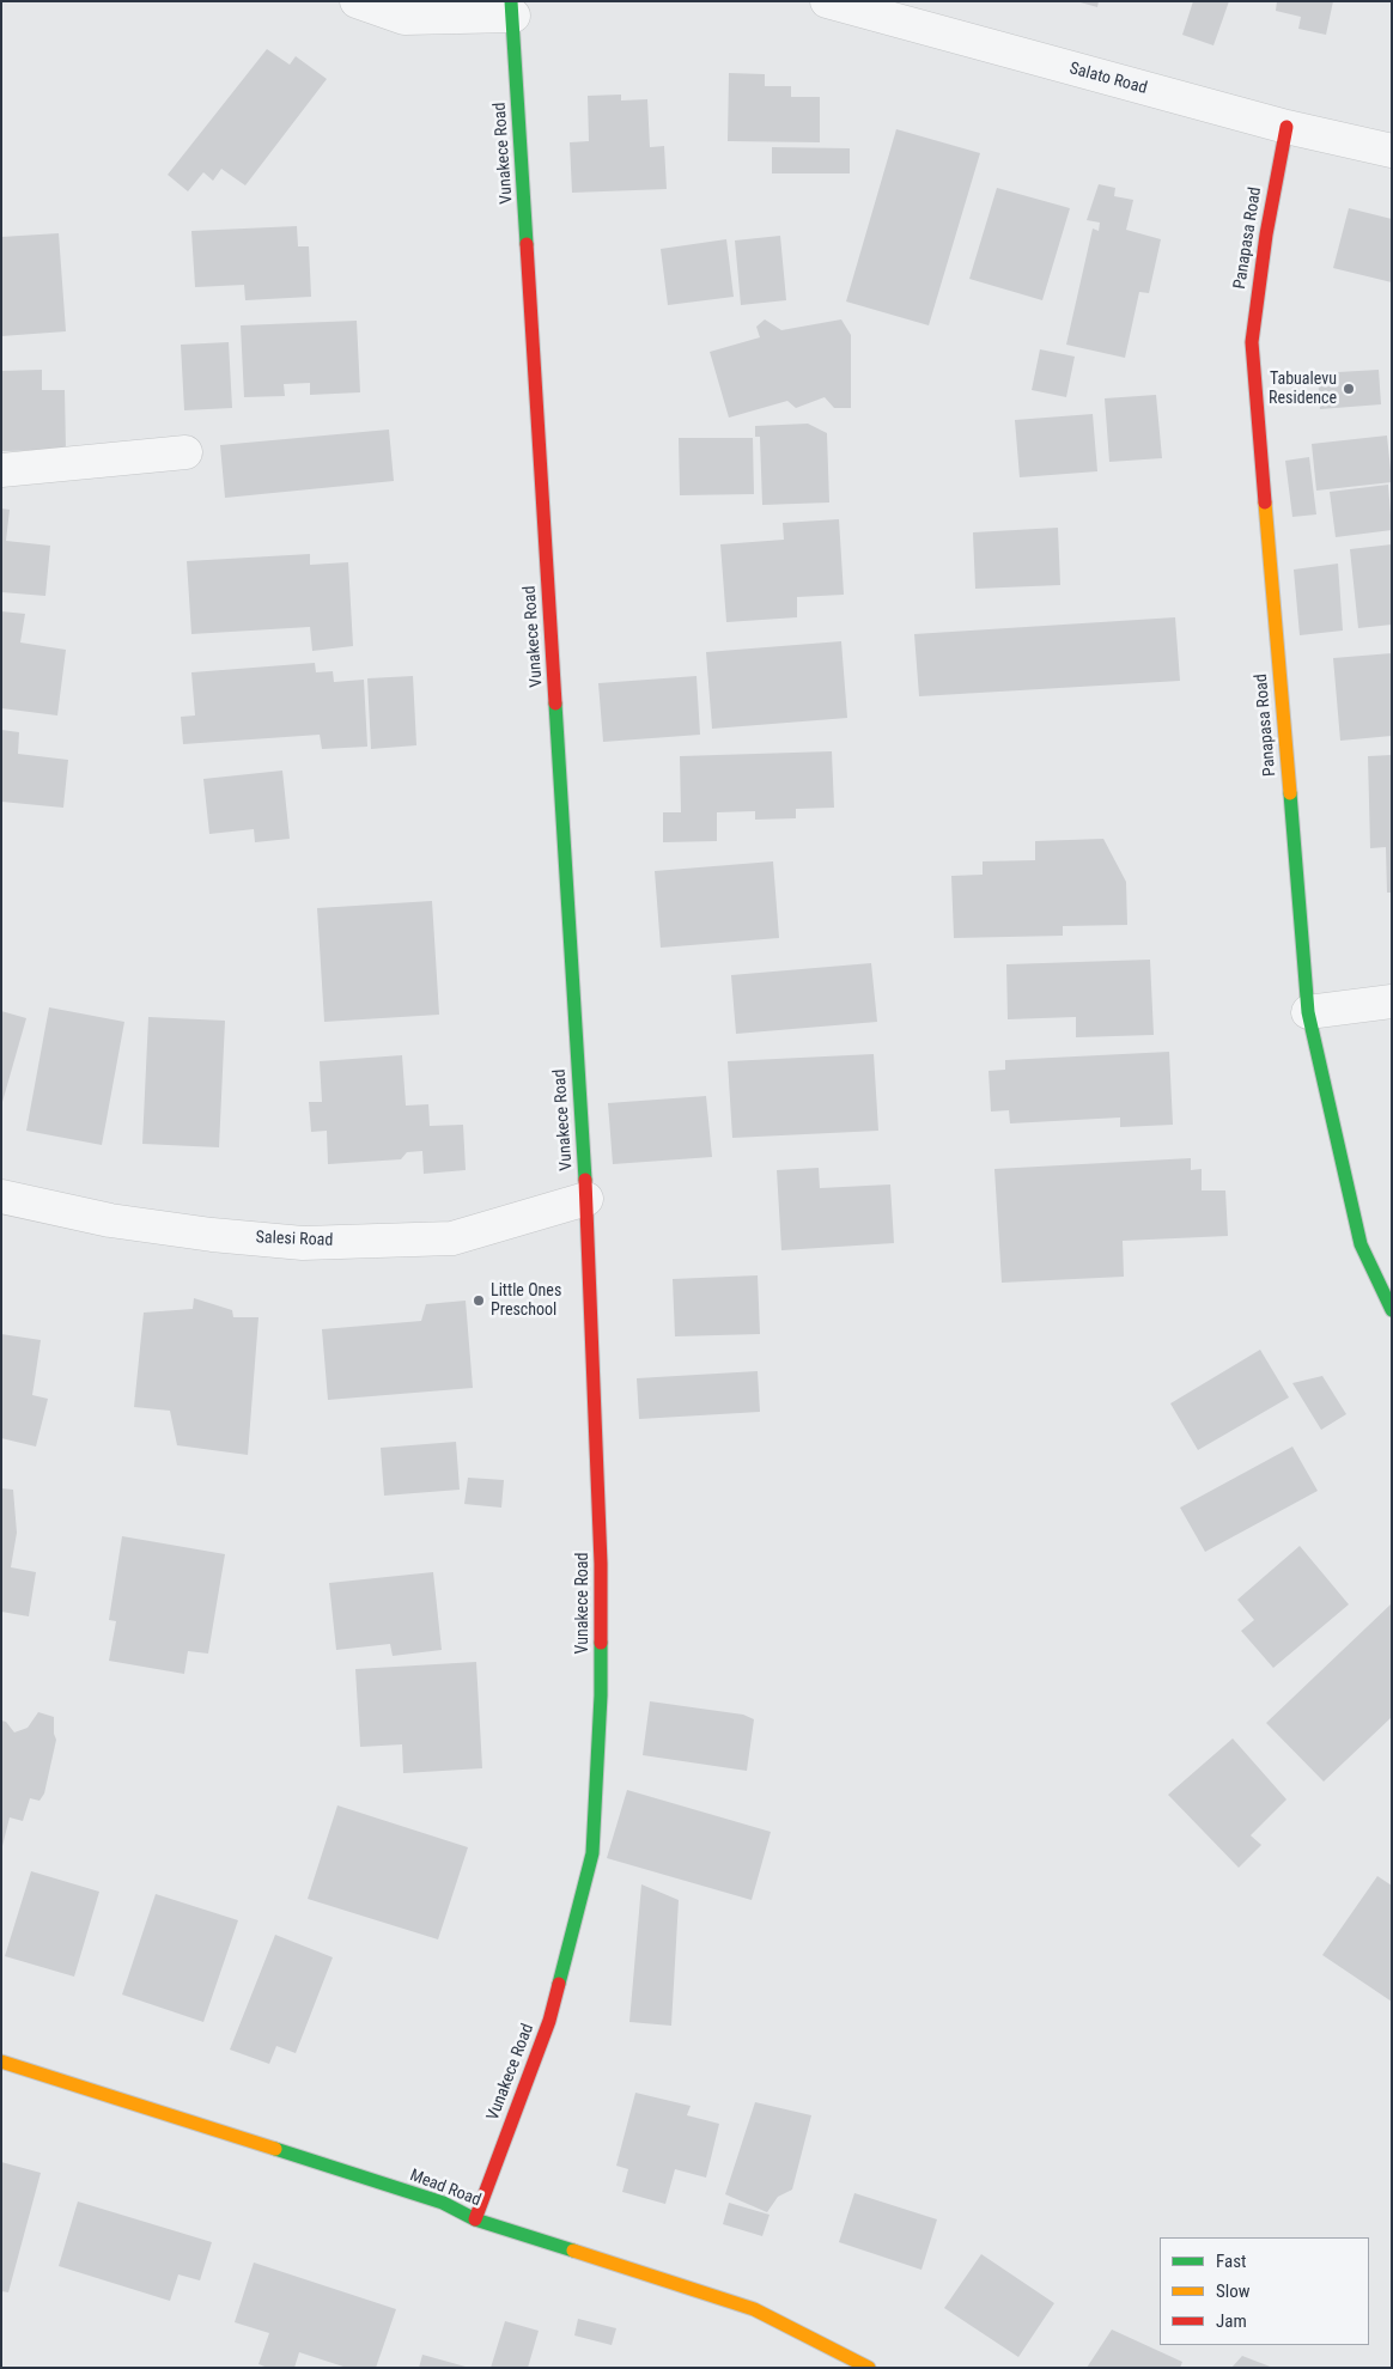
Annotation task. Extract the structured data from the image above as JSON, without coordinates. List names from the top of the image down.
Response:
{
  "streets": {
    "main road": ["Vunakece Road", "Panapasa Road", "Mead Road"],
    "street": ["Salato Road", "Salesi Road"]
  },
  "crossings": [
    ["Salato Road", "Panapasa Road"],
    ["Vunakece Road", "Salesi Road"],
    ["Vunakece Road", "Mead Road"]
  ],
  "places": ["Tabualevu Residence", "Little Ones Preschool"],
  "legend": ["Fast", "Slow", "Jam"]
}
